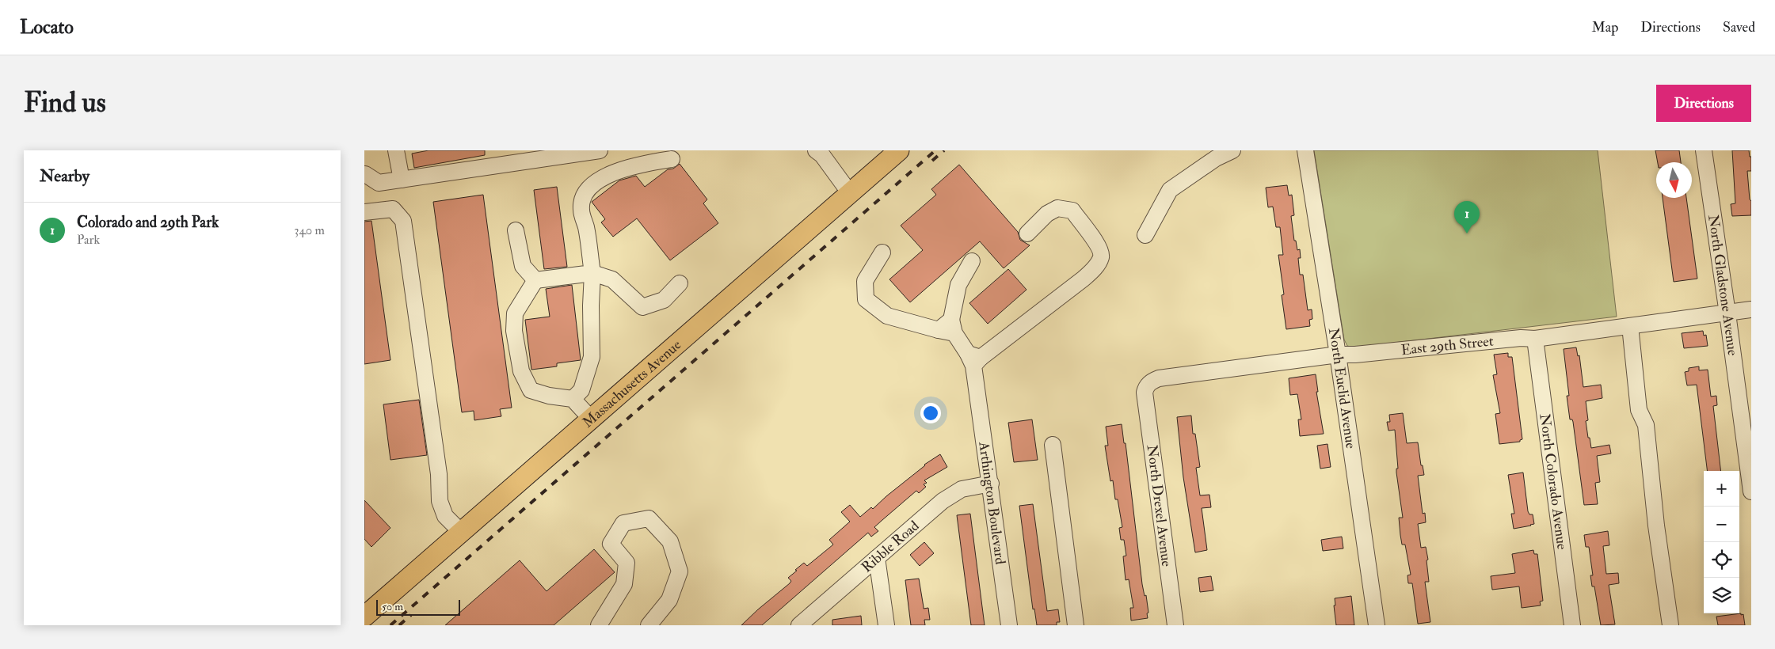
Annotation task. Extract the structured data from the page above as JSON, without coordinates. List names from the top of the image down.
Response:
{
  "streets": {
    "main road": ["Massachusetts Avenue"],
    "street": [
      "North Gladstone Avenue",
      "East 29th Street",
      "North Euclid Avenue",
      "North Colorado Avenue",
      "Arthington Boulevard",
      "North Drexel Avenue",
      "Ribble Road"
    ]
  },
  "crossings": [
    ["North Gladstone Avenue", "East 29th Street"],
    ["East 29th Street", "North Euclid Avenue"],
    ["East 29th Street", "North Colorado Avenue"],
    ["East 29th Street", "North Drexel Avenue"],
    ["Arthington Boulevard", "Ribble Road"]
  ],
  "scale_bar": "50 m",
  "north": "bottom",
  "page": {
    "header": "Locato",
    "nav": ["Map", "Directions", "Saved"],
    "buttons": "Directions",
    "title": "Find us",
    "heading": "Nearby",
    "pins": "1",
    "list": [
      {
        "mark": "1",
        "name": "Colorado and 29th Park",
        "note": "Park",
        "value": "340 m"
      }
    ],
    "map_buttons": ["+", "−"],
    "scale": "50 m"
  }
}
